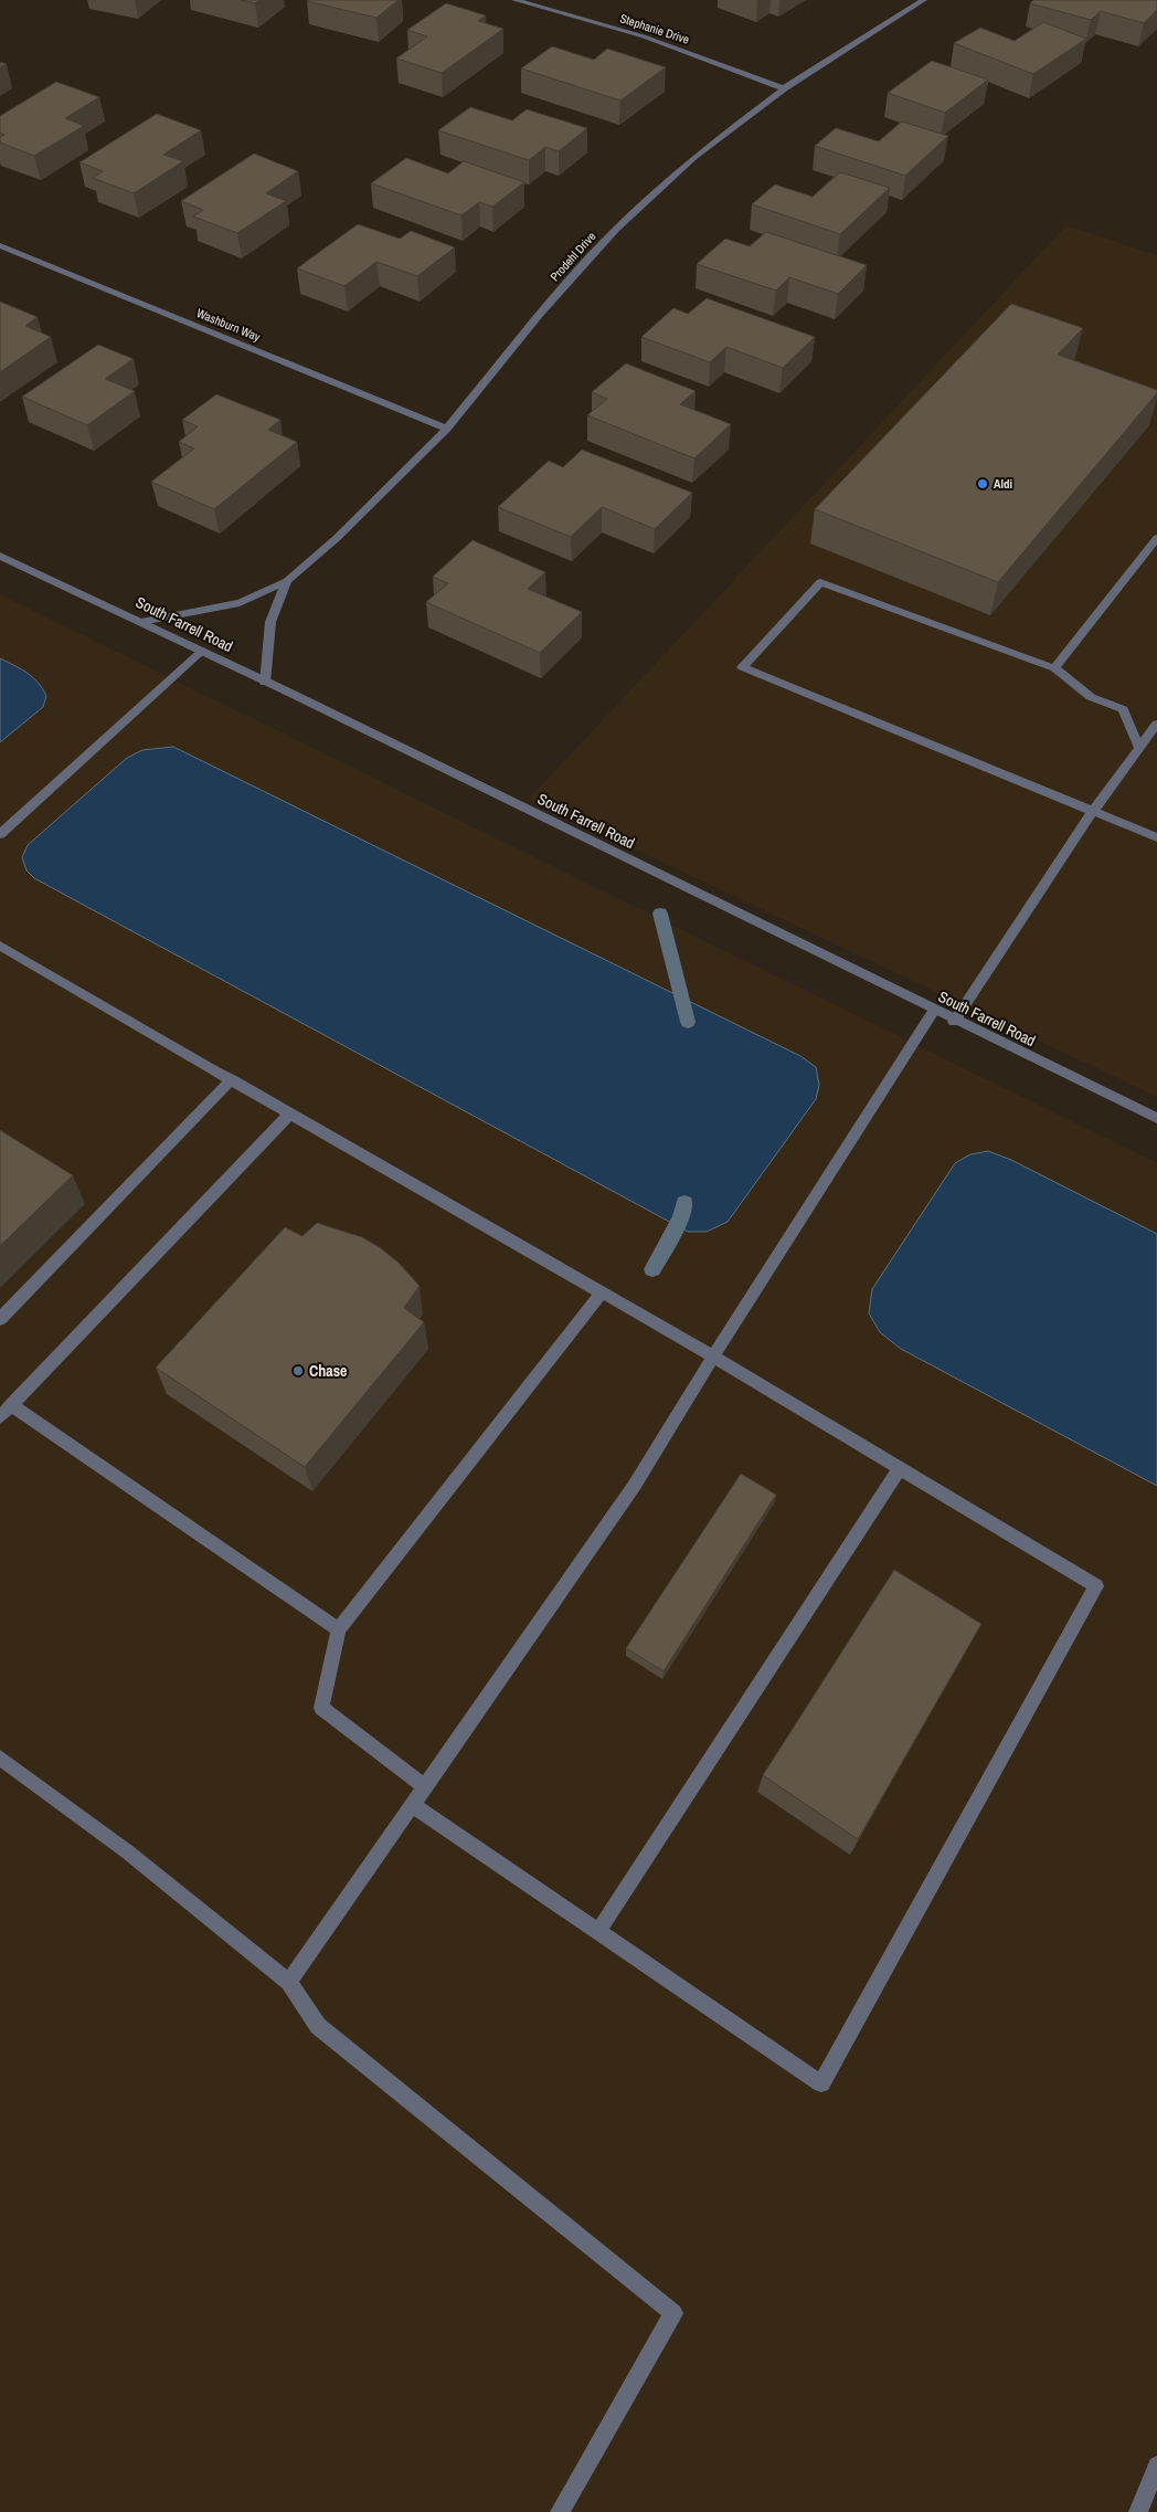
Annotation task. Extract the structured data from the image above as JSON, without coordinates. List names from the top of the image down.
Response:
{
  "streets": {
    "street": [
      "Stephanie Drive",
      "Prodehl Drive",
      "Washburn Way",
      "South Farrell Road"
    ]
  },
  "crossings": [
    ["Stephanie Drive", "Prodehl Drive"],
    ["Prodehl Drive", "Washburn Way"],
    ["Prodehl Drive", "South Farrell Road"]
  ],
  "places": ["Aldi", "Chase"]
}
